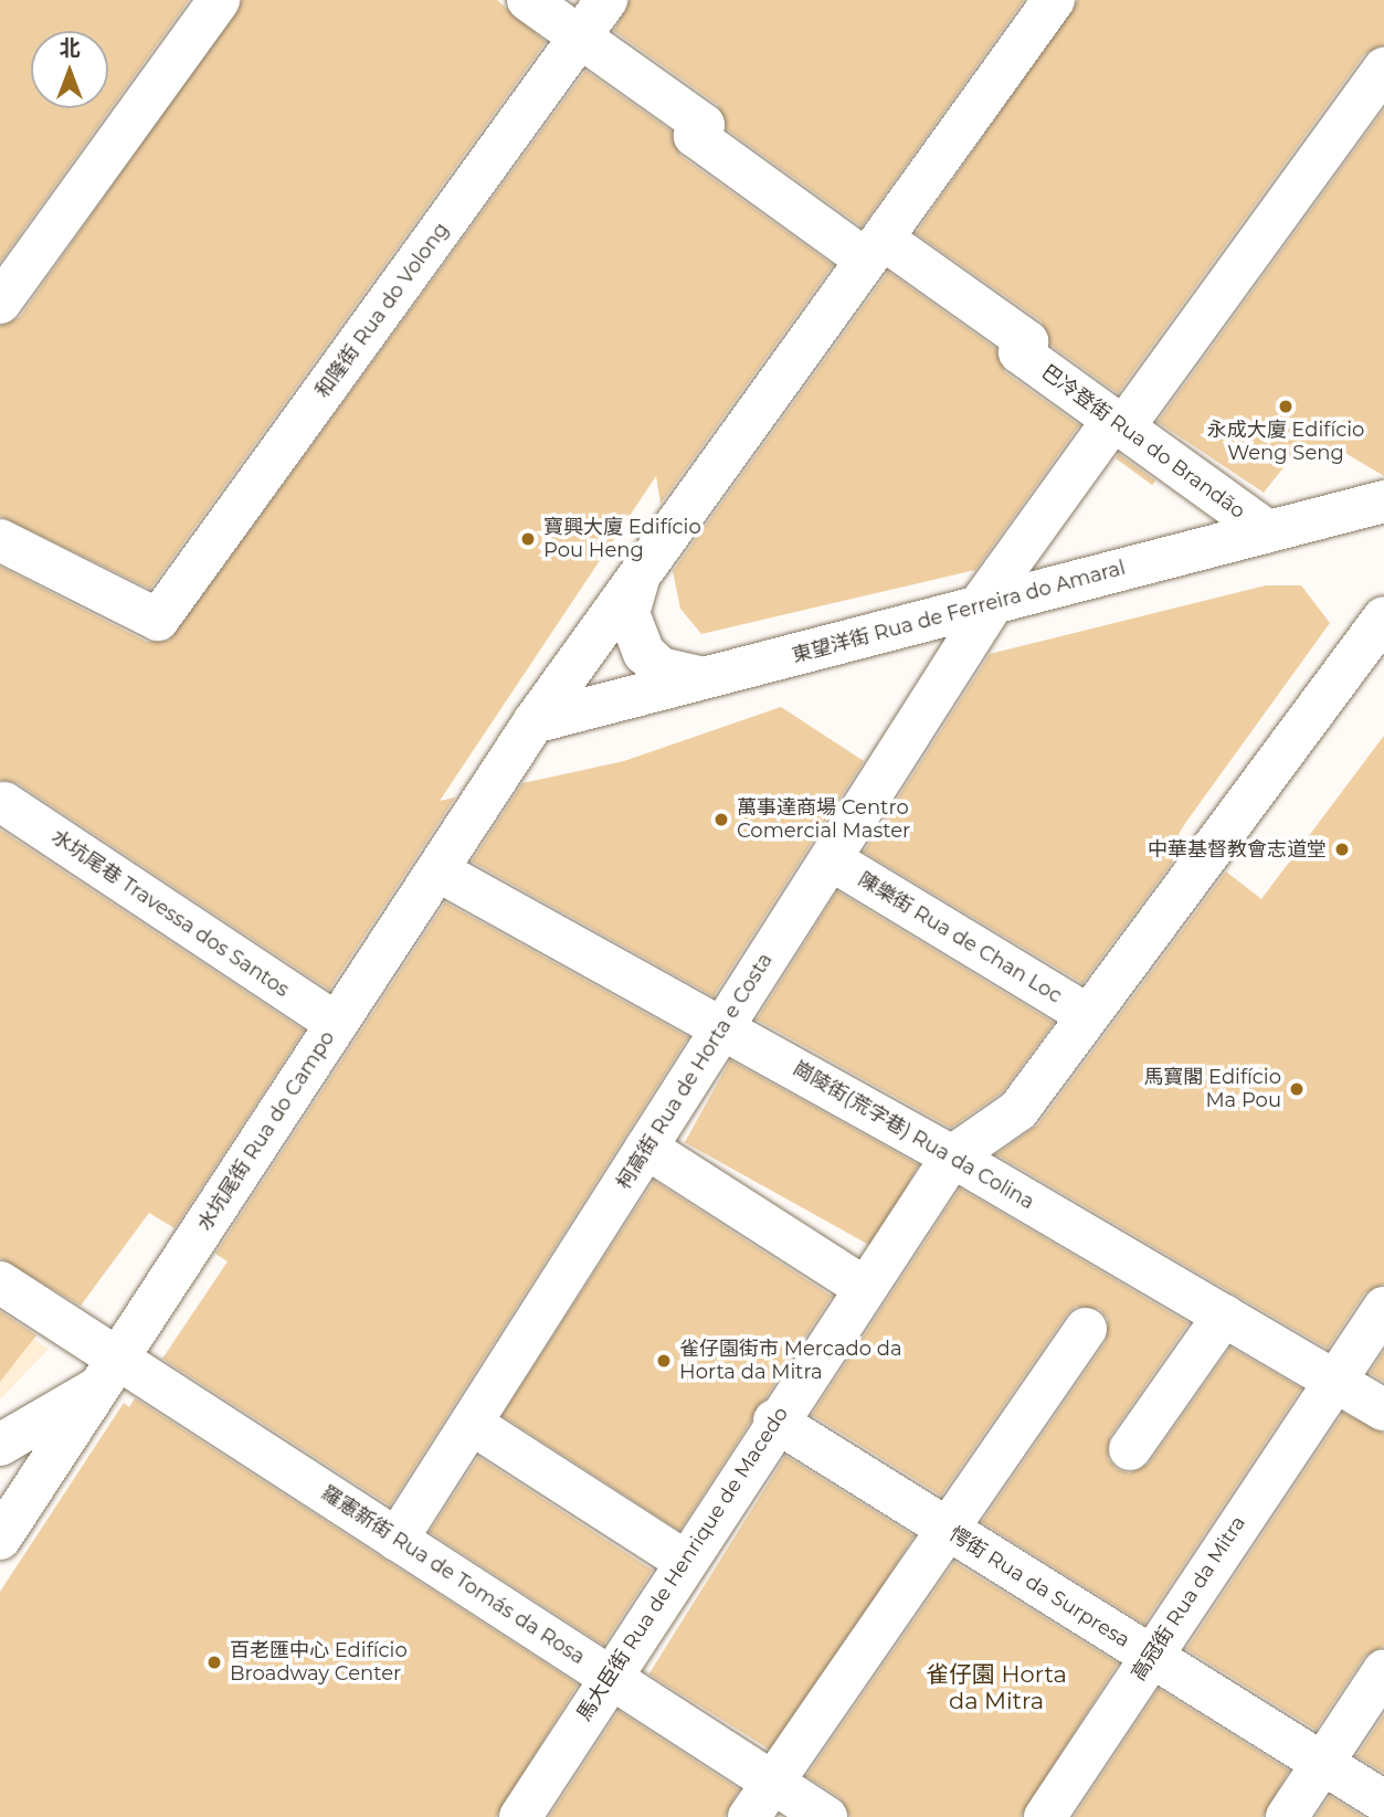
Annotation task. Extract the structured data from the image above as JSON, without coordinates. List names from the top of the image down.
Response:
{
  "streets": {
    "street": [
      "和隆街 Rua do Volong",
      "巴冷登街 Rua do Brandão",
      "東望洋街 Rua de Ferreira do Amaral",
      "水坑尾巷 Travessa dos Santos",
      "陳樂街 Rua de Chan Loc",
      "柯高街 Rua de Horta e Costa",
      "水坑尾街 Rua do Campo",
      "崗陵街(荒字巷) Rua da Colina",
      "馬大臣街 Rua de Henrique de Macedo",
      "羅憲新街 Rua de Tomás da Rosa",
      "愕街 Rua da Surpresa",
      "高冠街 Rua da Mitra"
    ]
  },
  "crossings": [
    ["巴冷登街 Rua do Brandão", "東望洋街 Rua de Ferreira do Amaral"],
    ["巴冷登街 Rua do Brandão", "柯高街 Rua de Horta e Costa"],
    ["巴冷登街 Rua do Brandão", "水坑尾街 Rua do Campo"],
    ["東望洋街 Rua de Ferreira do Amaral", "柯高街 Rua de Horta e Costa"],
    ["東望洋街 Rua de Ferreira do Amaral", "水坑尾街 Rua do Campo"],
    ["水坑尾巷 Travessa dos Santos", "水坑尾街 Rua do Campo"],
    ["陳樂街 Rua de Chan Loc", "柯高街 Rua de Horta e Costa"],
    ["陳樂街 Rua de Chan Loc", "馬大臣街 Rua de Henrique de Macedo"],
    ["柯高街 Rua de Horta e Costa", "崗陵街(荒字巷) Rua da Colina"],
    ["柯高街 Rua de Horta e Costa", "羅憲新街 Rua de Tomás da Rosa"],
    ["水坑尾街 Rua do Campo", "崗陵街(荒字巷) Rua da Colina"],
    ["水坑尾街 Rua do Campo", "羅憲新街 Rua de Tomás da Rosa"],
    ["崗陵街(荒字巷) Rua da Colina", "馬大臣街 Rua de Henrique de Macedo"],
    ["崗陵街(荒字巷) Rua da Colina", "高冠街 Rua da Mitra"],
    ["馬大臣街 Rua de Henrique de Macedo", "羅憲新街 Rua de Tomás da Rosa"],
    ["馬大臣街 Rua de Henrique de Macedo", "愕街 Rua da Surpresa"],
    ["愕街 Rua da Surpresa", "高冠街 Rua da Mitra"]
  ],
  "districts": ["雀仔園 Horta da Mitra"],
  "places": [
    "永成大廈 Edifício Weng Seng",
    "寶興大廈 Edifício Pou Heng",
    "萬事達商場 Centro Comercial Master",
    "中華基督教會志道堂",
    "馬寶閣 Edifício Ma Pou",
    "雀仔園街市 Mercado da Horta da Mitra",
    "百老匯中心 Edifício Broadway Center"
  ],
  "north": "top"
}
